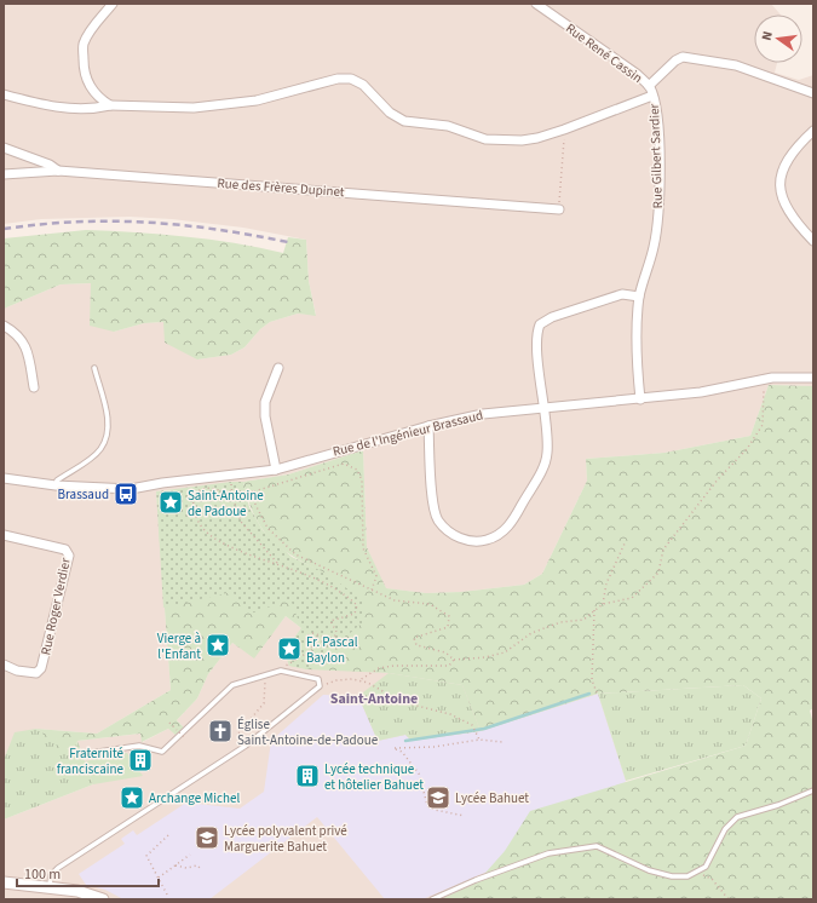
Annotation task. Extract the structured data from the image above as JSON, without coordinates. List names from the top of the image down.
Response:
{
  "streets": {
    "street": [
      "Rue René Cassin",
      "Rue Gilbert Sardier",
      "Rue des Frères Dupinet",
      "Rue de l'Ingénieur Brassaud",
      "Rue Roger Verdier"
    ]
  },
  "crossings": [
    ["Rue René Cassin", "Rue Gilbert Sardier"],
    ["Rue Gilbert Sardier", "Rue de l'Ingénieur Brassaud"]
  ],
  "districts": ["Saint-Antoine"],
  "places": {
    "bus stop": ["Brassaud"],
    "place": [
      "Saint-Antoine de Padoue",
      "Vierge à l'Enfant",
      "Fr. Pascal Baylon",
      "Archange Michel"
    ],
    "church": ["Église Saint-Antoine-de-Padoue"],
    "building": ["Fraternité franciscaine", "Lycée technique et hôtelier Bahuet"],
    "school or university": ["Lycée Bahuet", "Lycée polyvalent privé Marguerite Bahuet"]
  },
  "scale_bar": "100 m",
  "north": "left"
}
